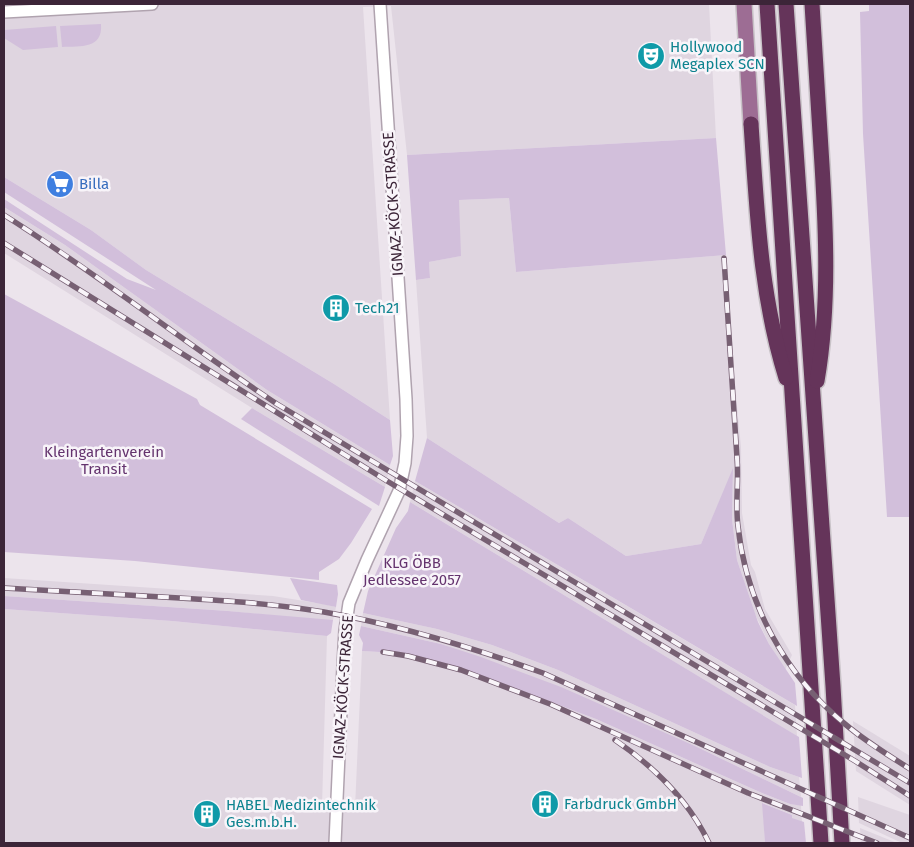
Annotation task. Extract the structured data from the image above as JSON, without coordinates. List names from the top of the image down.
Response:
{
  "streets": {
    "street": ["IGNAZ-KÖCK-STRASSE"]
  },
  "parks": ["Kleingartenverein Transit", "KLG ÖBB Jedlessee 2057"],
  "places": {
    "theatre": ["Hollywood Megaplex SCN"],
    "supermarket": ["Billa"],
    "building": ["Tech21", "Farbdruck GmbH", "HABEL Medizintechnik Ges.m.b.H."]
  }
}
